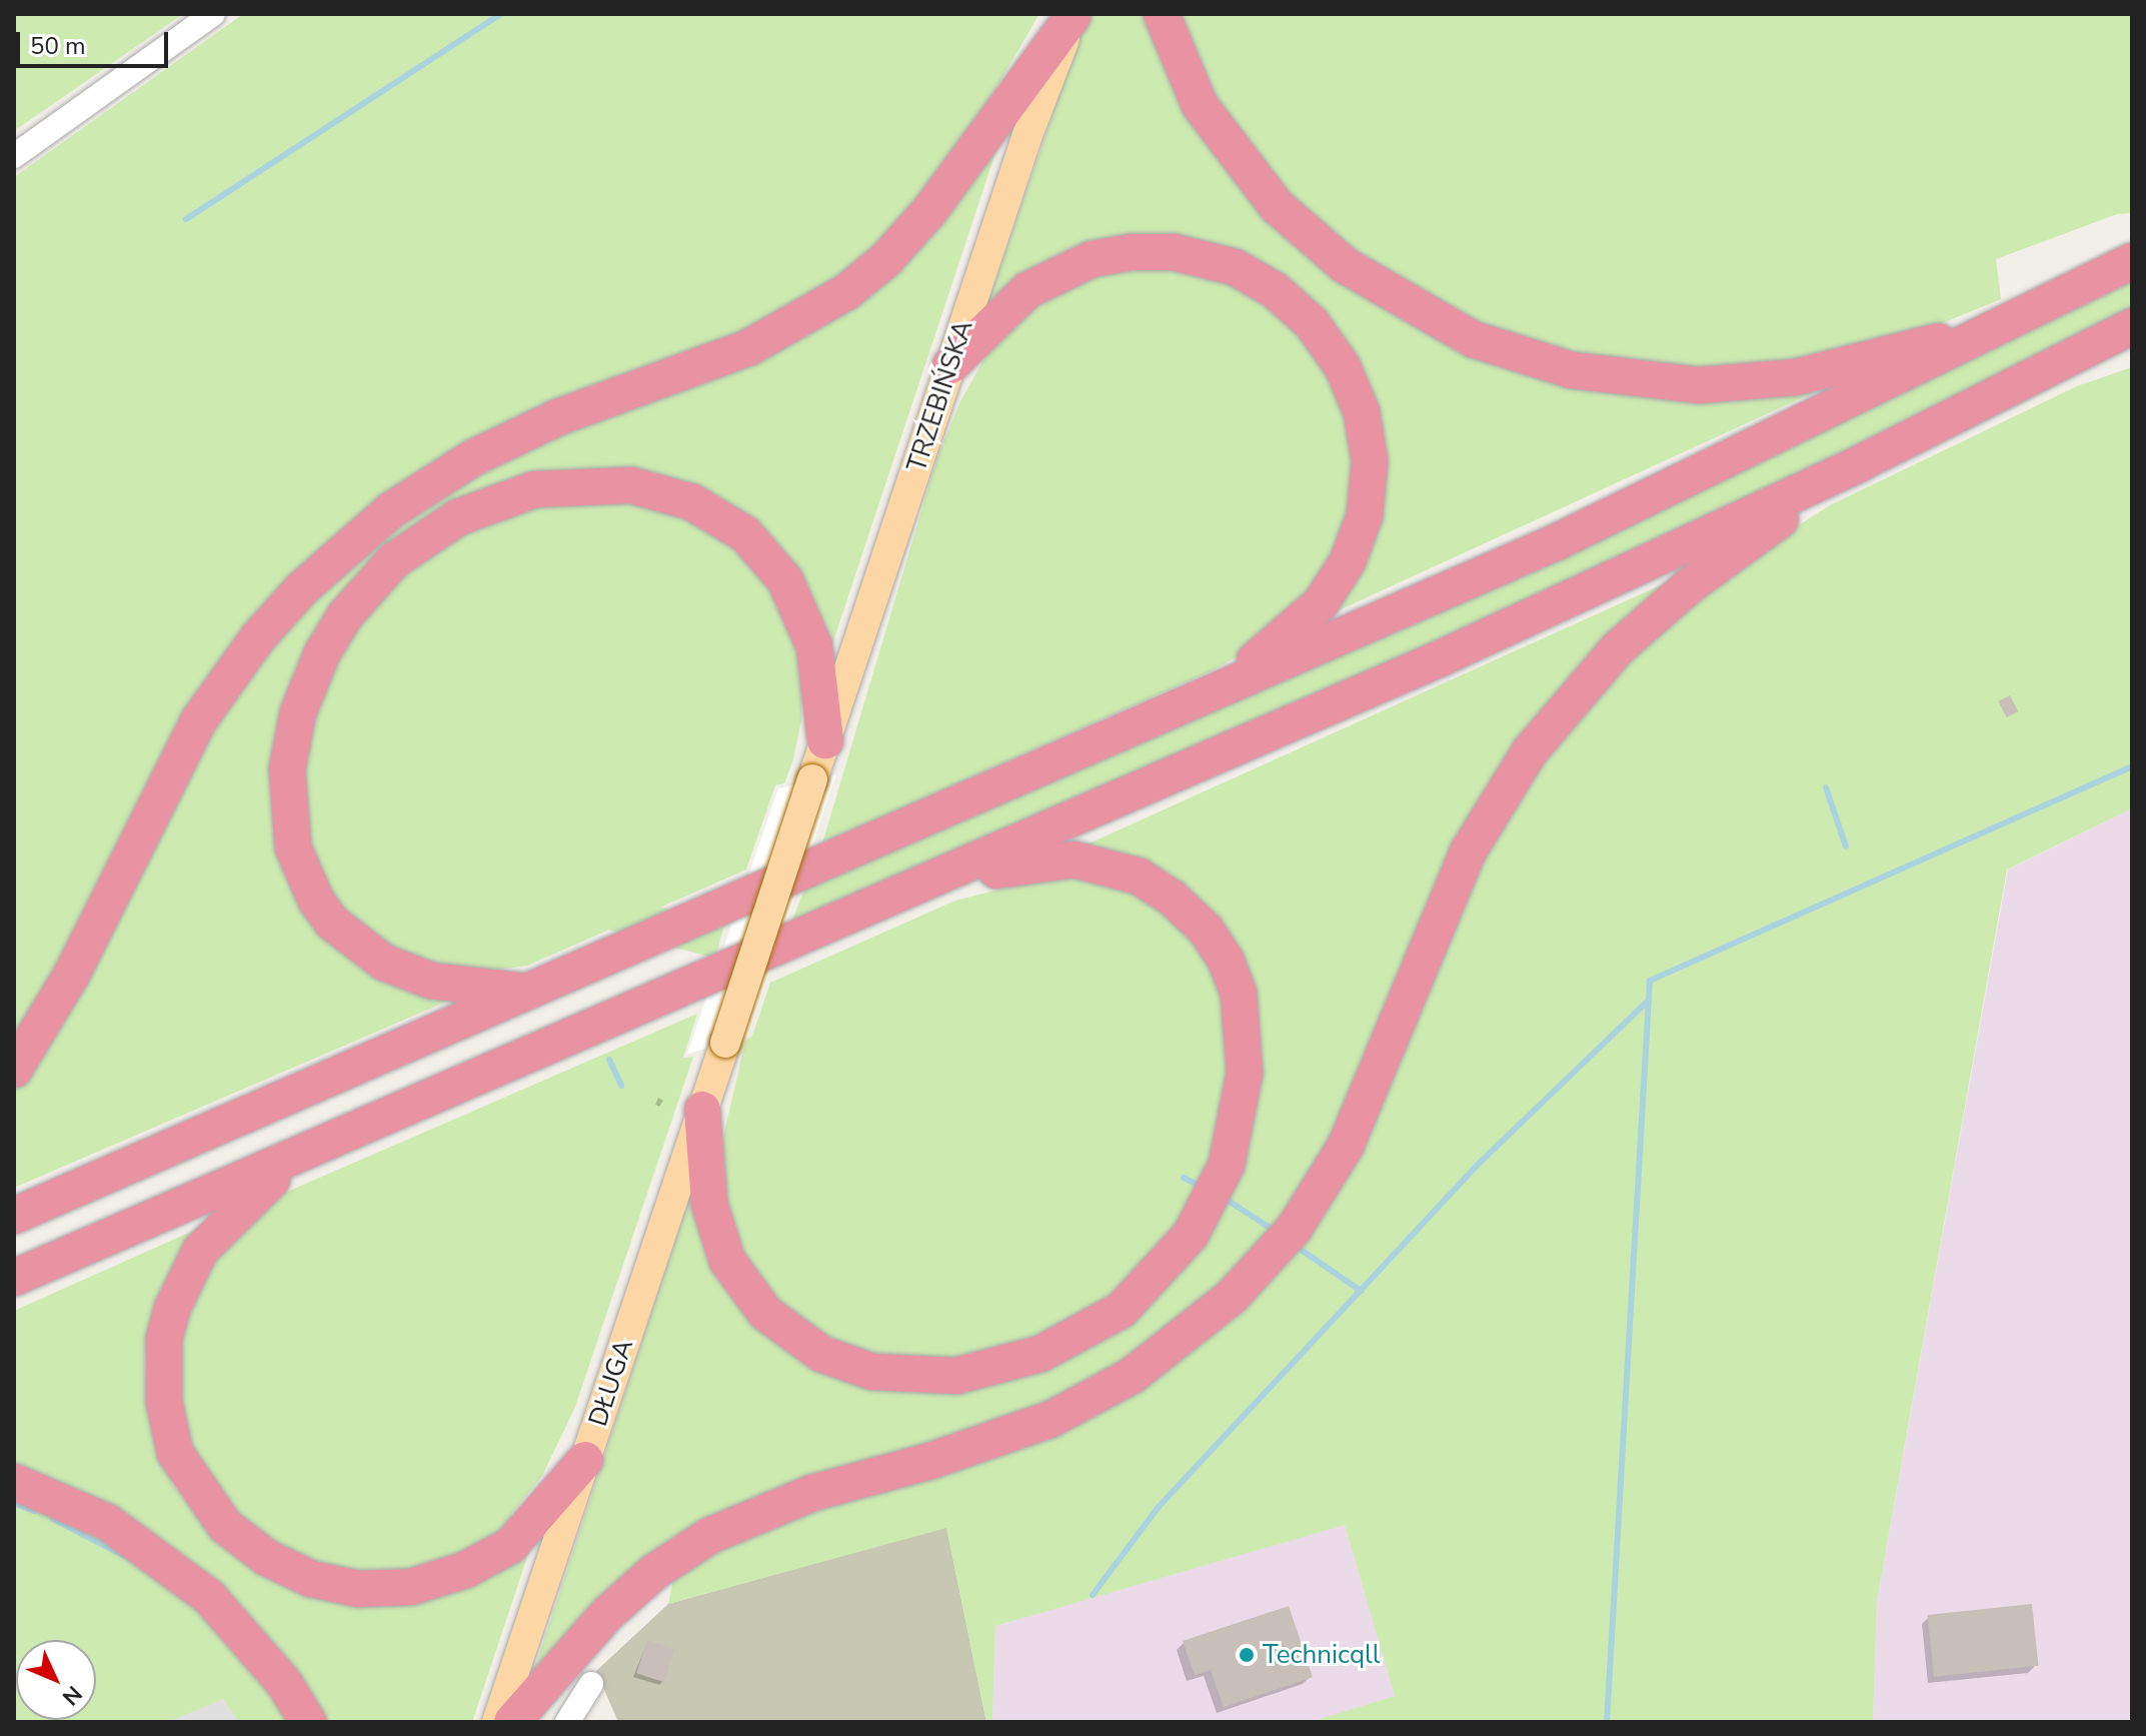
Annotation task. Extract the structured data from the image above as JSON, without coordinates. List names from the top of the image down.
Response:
{
  "streets": {
    "main road": ["TRZEBIŃSKA", "DŁUGA"]
  },
  "crossings": [
    ["TRZEBIŃSKA", "DŁUGA"]
  ],
  "places": ["Technicqll"],
  "scale_bar": "50 m",
  "north": "bottom right"
}
